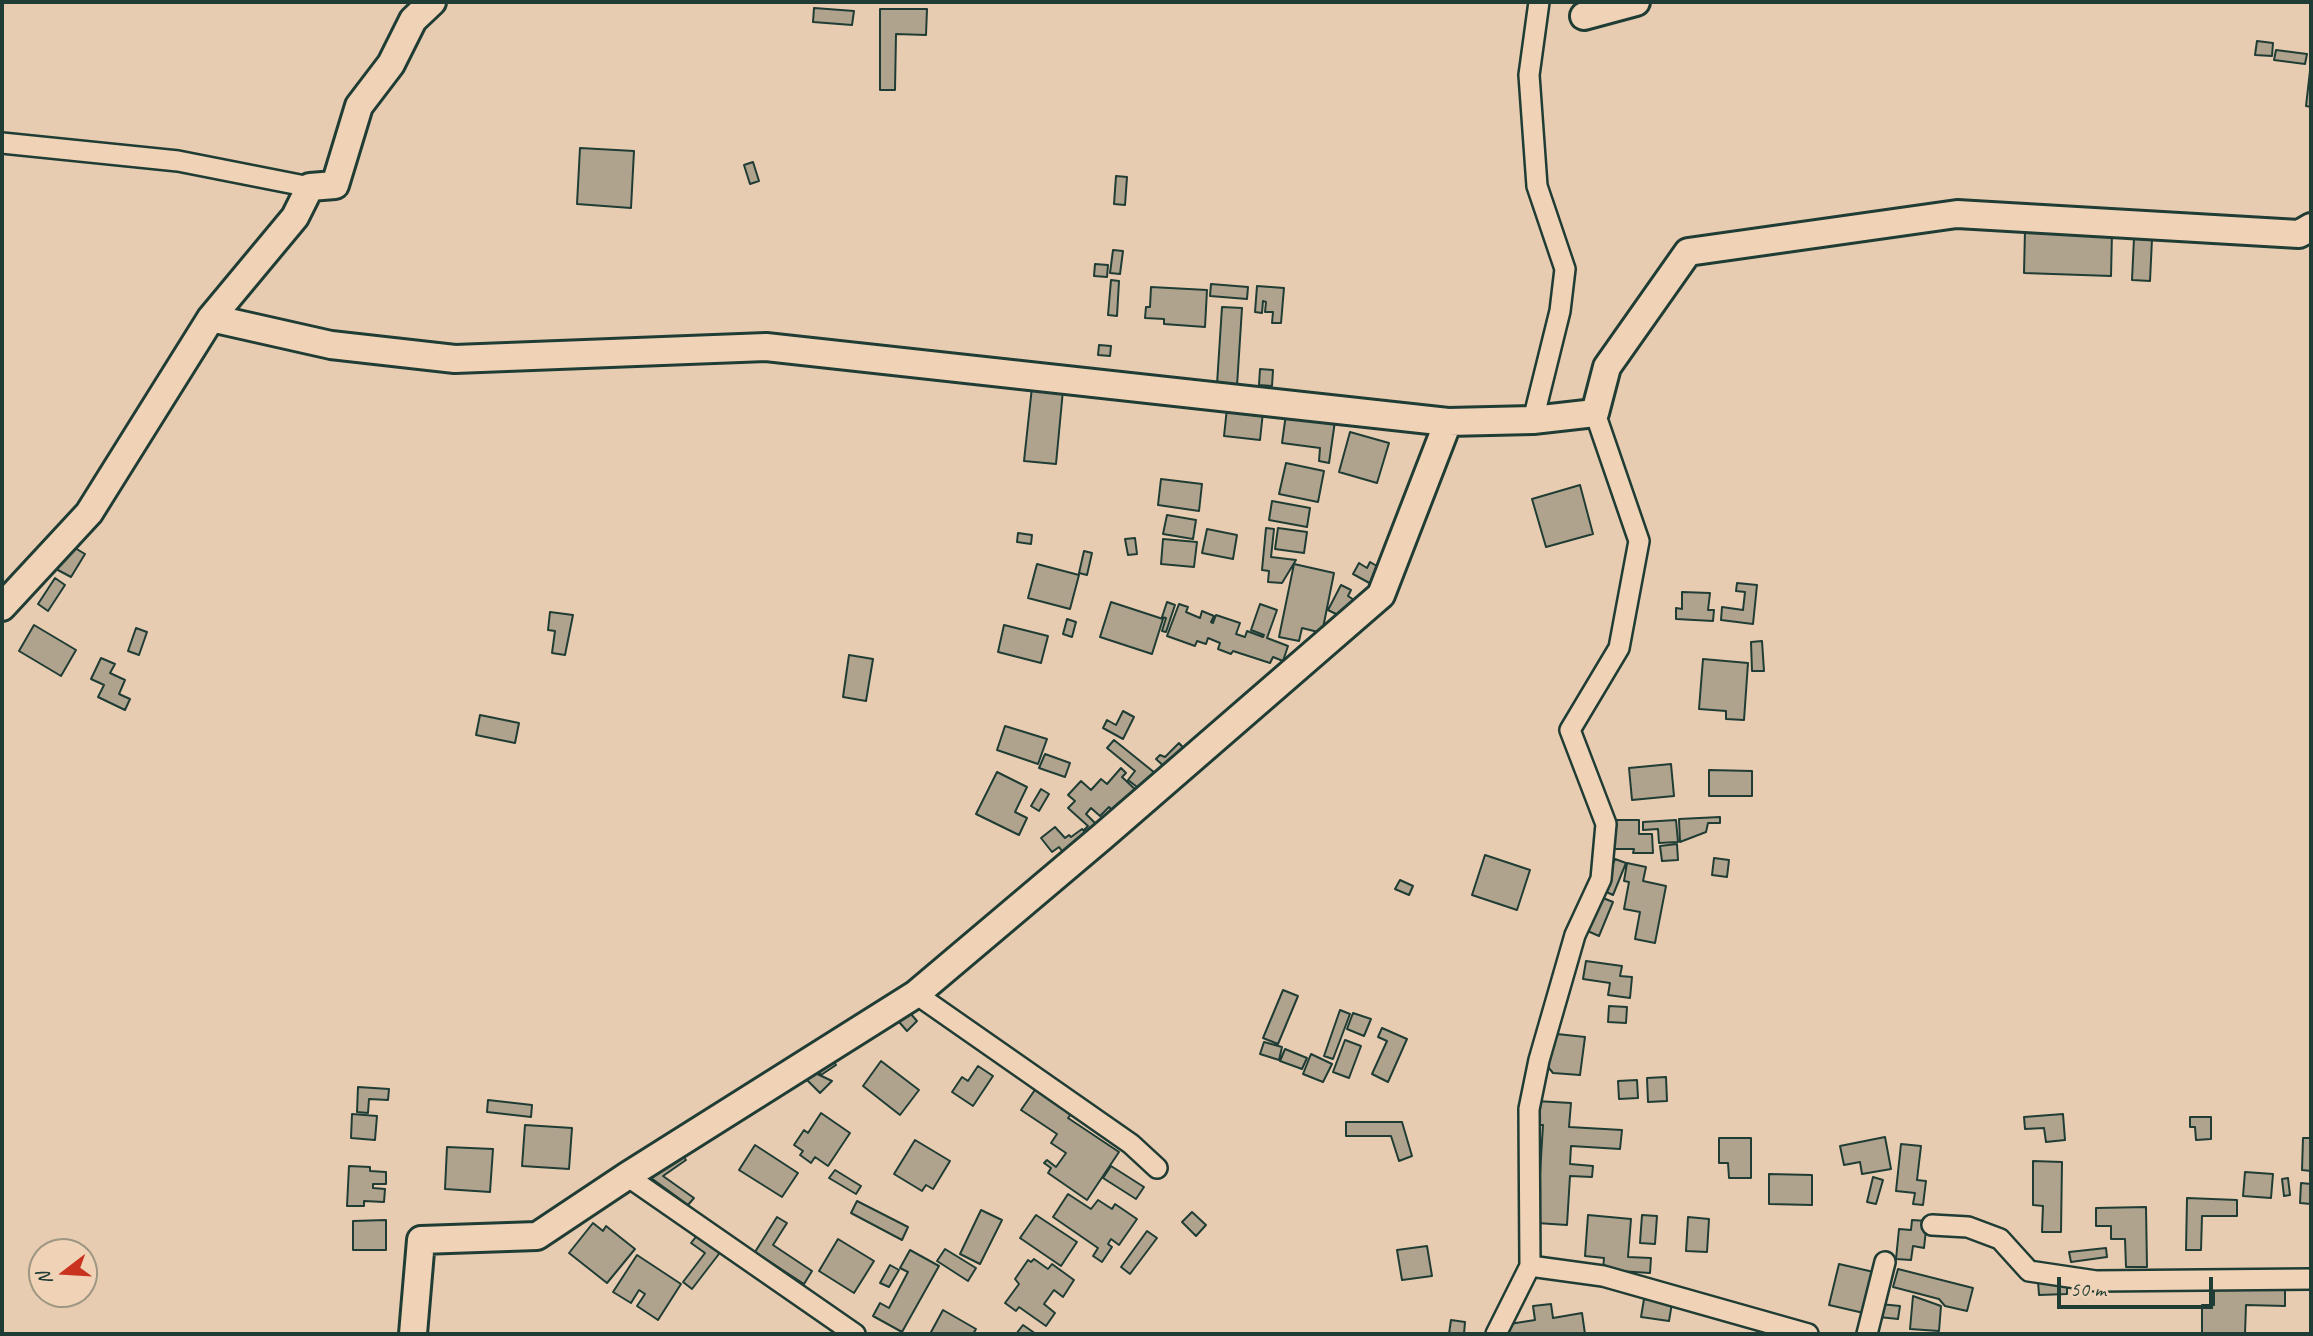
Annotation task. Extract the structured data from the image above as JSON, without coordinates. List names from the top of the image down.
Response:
{
  "scale_bar": "50 m",
  "north": "left"
}
